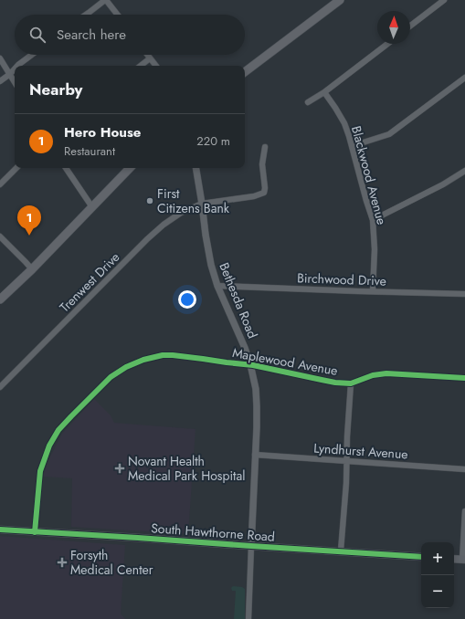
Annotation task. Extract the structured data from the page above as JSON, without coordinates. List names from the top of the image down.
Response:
{
  "streets": {
    "main road": ["South Hawthorne Road"],
    "street": [
      "Blackwood Avenue",
      "Birchwood Drive",
      "Trenwest Drive",
      "Bethesda Road",
      "Maplewood Avenue",
      "Lyndhurst Avenue"
    ]
  },
  "crossings": [
    ["Blackwood Avenue", "Birchwood Drive"],
    ["Birchwood Drive", "Bethesda Road"],
    ["Trenwest Drive", "Bethesda Road"],
    ["Bethesda Road", "Maplewood Avenue"],
    ["Bethesda Road", "Lyndhurst Avenue"],
    ["Bethesda Road", "South Hawthorne Road"],
    ["Maplewood Avenue", "South Hawthorne Road"]
  ],
  "places": {
    "other": ["First Citizens Bank"],
    "health": ["Novant Health Medical Park Hospital", "Forsyth Medical Center"]
  },
  "north": "top",
  "page": {
    "search": "Search here",
    "heading": "Nearby",
    "list": [
      {
        "mark": "1",
        "name": "Hero House",
        "note": "Restaurant",
        "value": "220 m"
      }
    ],
    "pins": "1",
    "map_buttons": ["+", "−"]
  }
}
